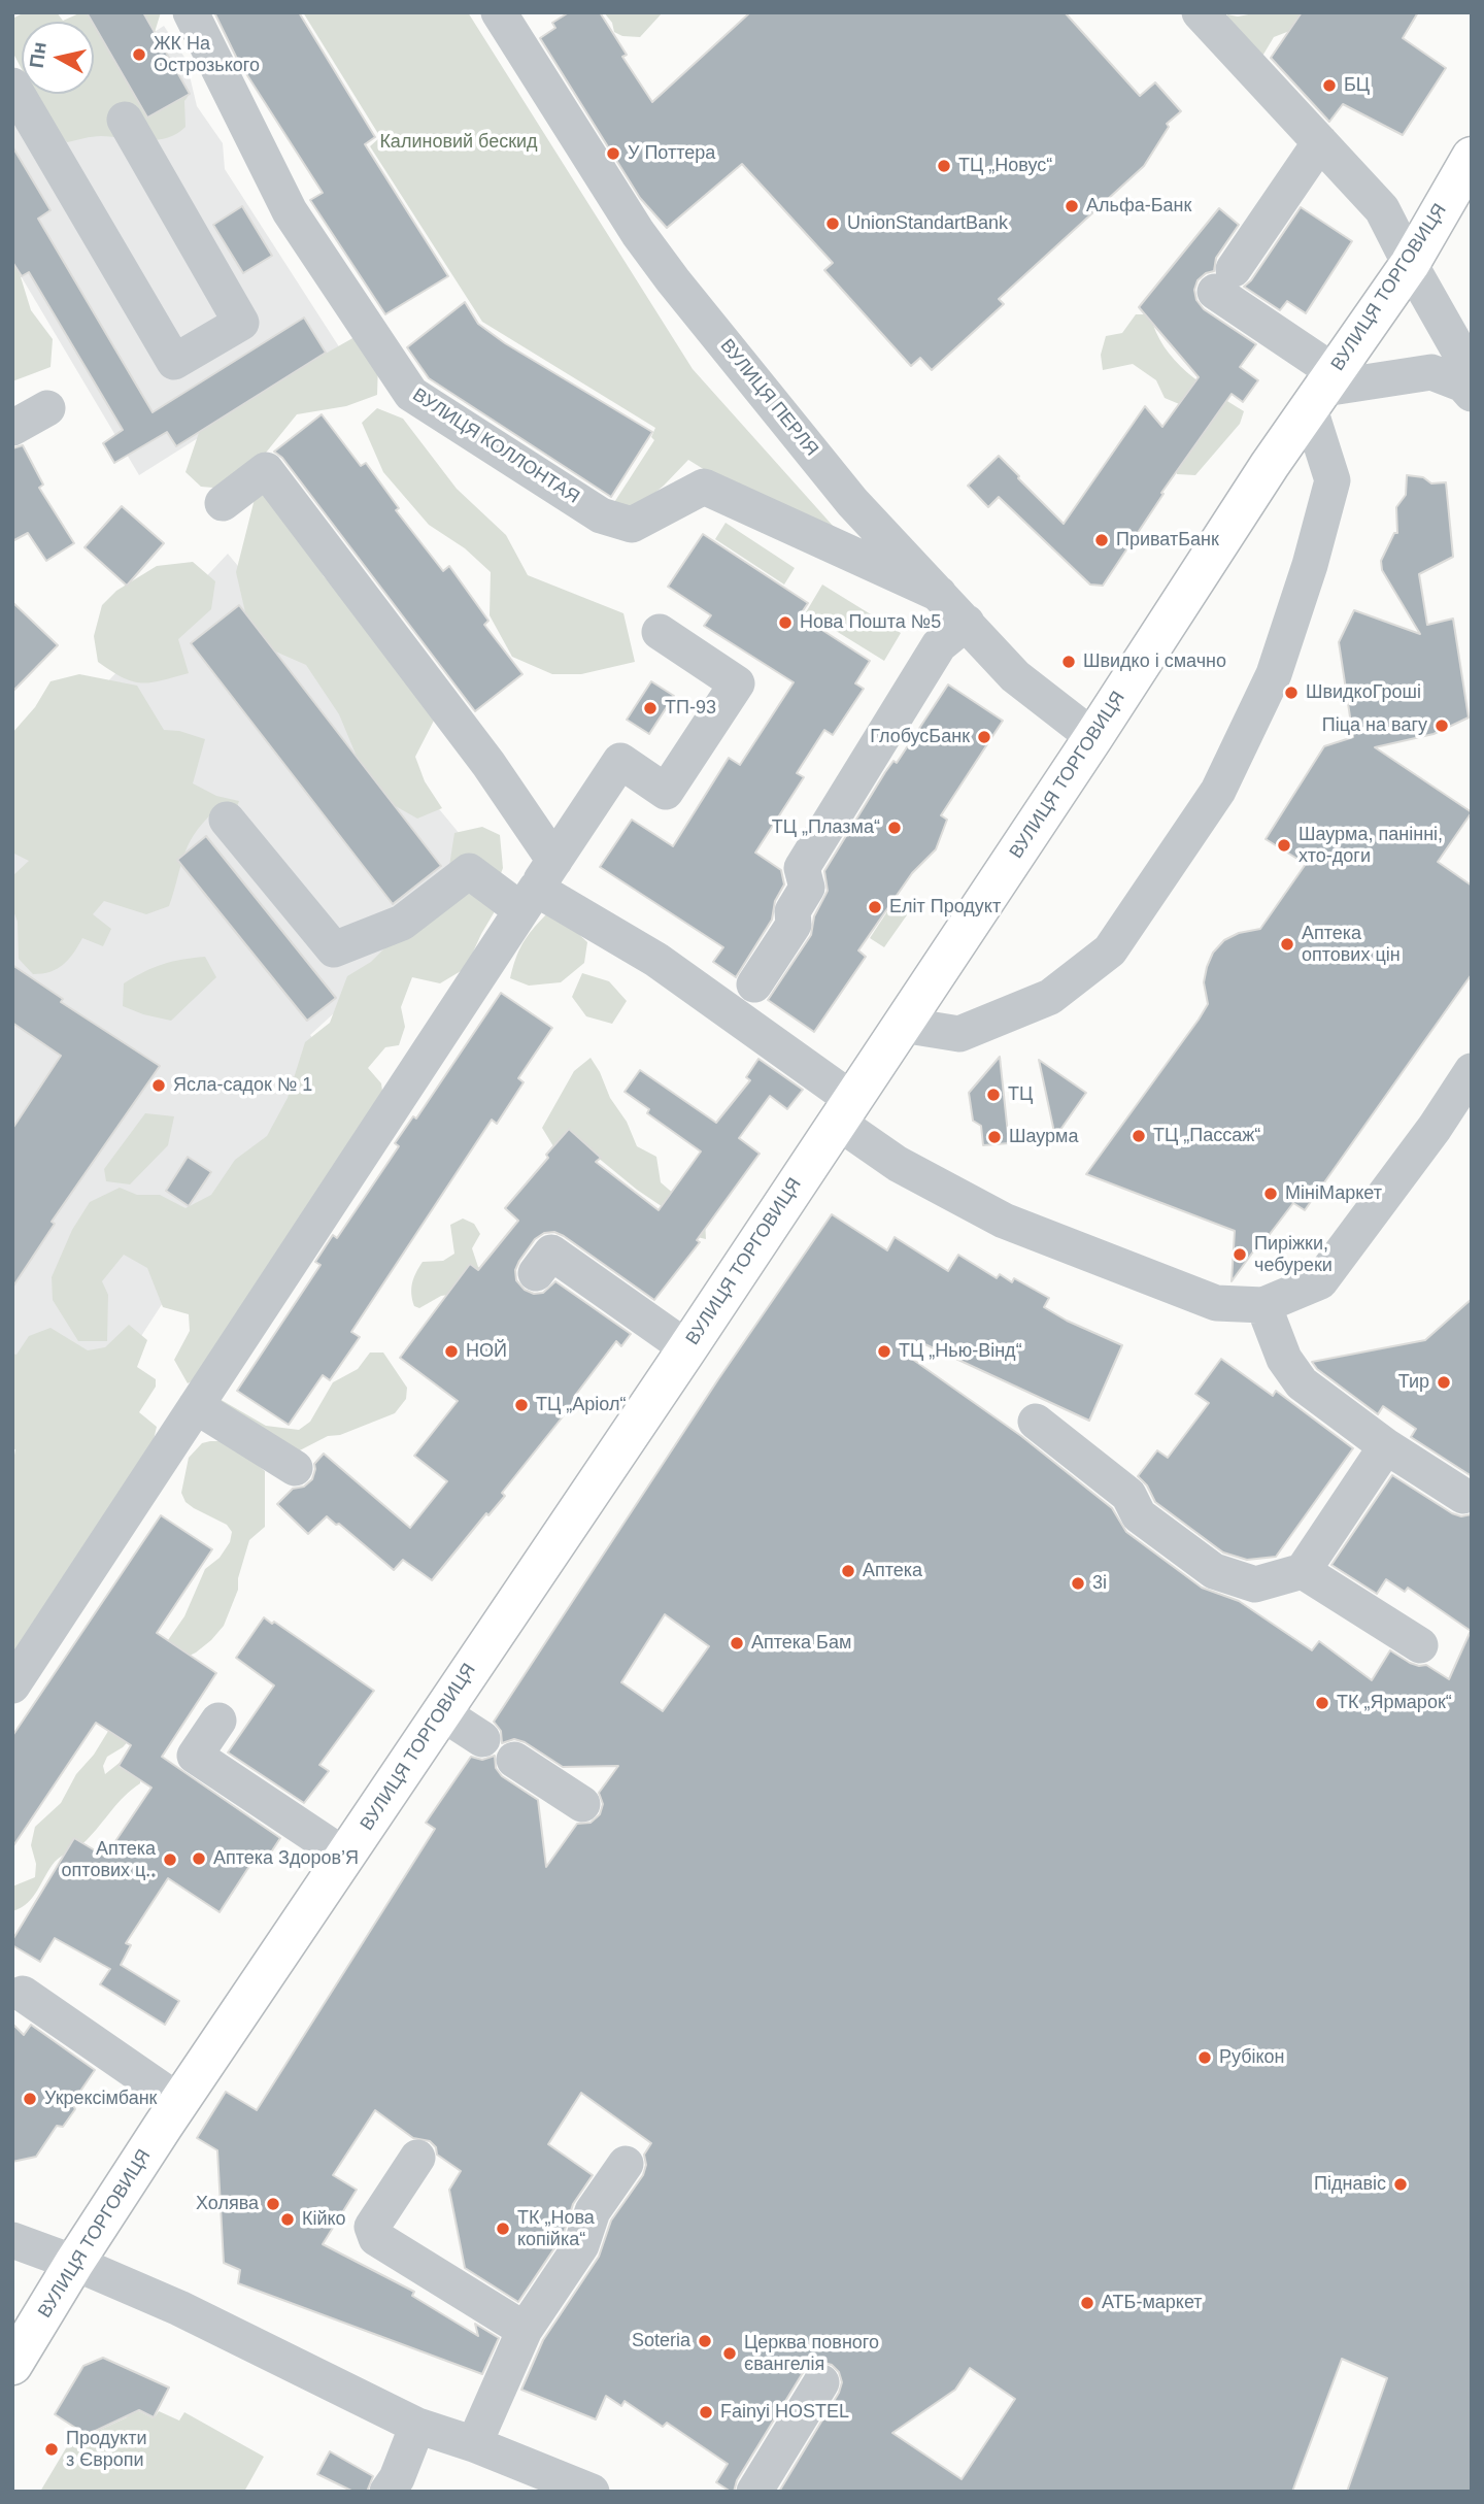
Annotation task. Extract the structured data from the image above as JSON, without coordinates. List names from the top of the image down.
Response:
{
  "streets": {
    "main road": ["ВУЛИЦЯ ТОРГОВИЦЯ"],
    "street": ["ВУЛИЦЯ ПЕРЛЯ", "ВУЛИЦЯ КОЛЛОНТАЯ"]
  },
  "crossings": [
    ["ВУЛИЦЯ ТОРГОВИЦЯ", "ВУЛИЦЯ ПЕРЛЯ"],
    ["ВУЛИЦЯ ПЕРЛЯ", "ВУЛИЦЯ КОЛЛОНТАЯ"]
  ],
  "parks": ["Калиновий бескид"],
  "places": [
    "ЖК На Острозького",
    "БЦ",
    "У Поттера",
    "ТЦ „Новус“",
    "Альфа-Банк",
    "UnionStandartBank",
    "ПриватБанк",
    "Нова Пошта №5",
    "Швидко і смачно",
    "ШвидкоГроші",
    "ТП-93",
    "Піца на вагу",
    "ГлобусБанк",
    "ТЦ „Плазма“",
    "Шаурма, панінні, хто-доги",
    "Еліт Продукт",
    "Аптека оптових цін",
    "Ясла-садок № 1",
    "ТЦ",
    "ТЦ „Пассаж“",
    "Шаурма",
    "МініМаркет",
    "Пиріжки, чебуреки",
    "НОЙ",
    "ТЦ „Нью-Вінд“",
    "Тир",
    "ТЦ „Аріол“",
    "Аптека",
    "3і",
    "Аптека Бам",
    "ТК „Ярмарок“",
    "Аптека Здоров’Я",
    "Аптека оптових ц‥",
    "Рубікон",
    "Укрексімбанк",
    "Піднавіс",
    "Холява",
    "Кійко",
    "ТК „Нова копійка“",
    "АТБ-маркет",
    "Soteria",
    "Церква повного євангелія",
    "Fainyi HOSTEL",
    "Продукти з Європи"
  ],
  "north": "left"
}
